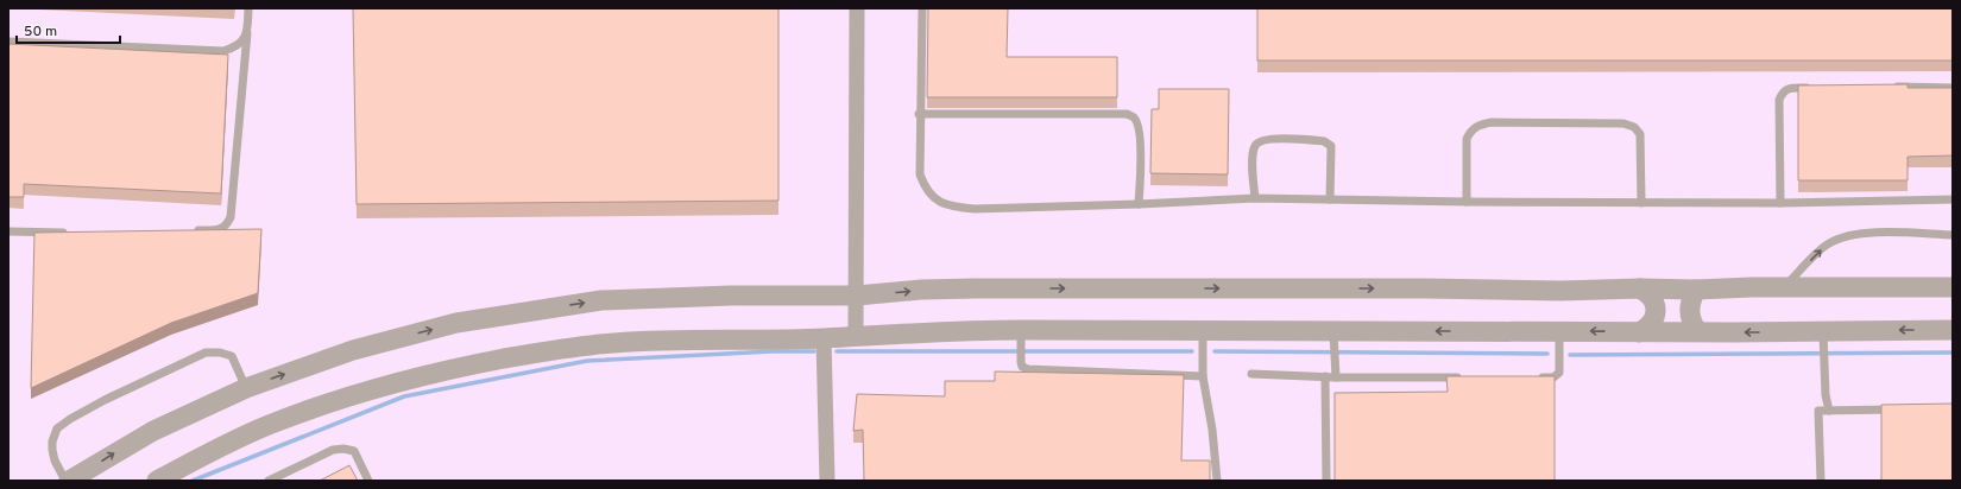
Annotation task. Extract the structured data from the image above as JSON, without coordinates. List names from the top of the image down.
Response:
{
  "scale_bar": "50 m"
}
